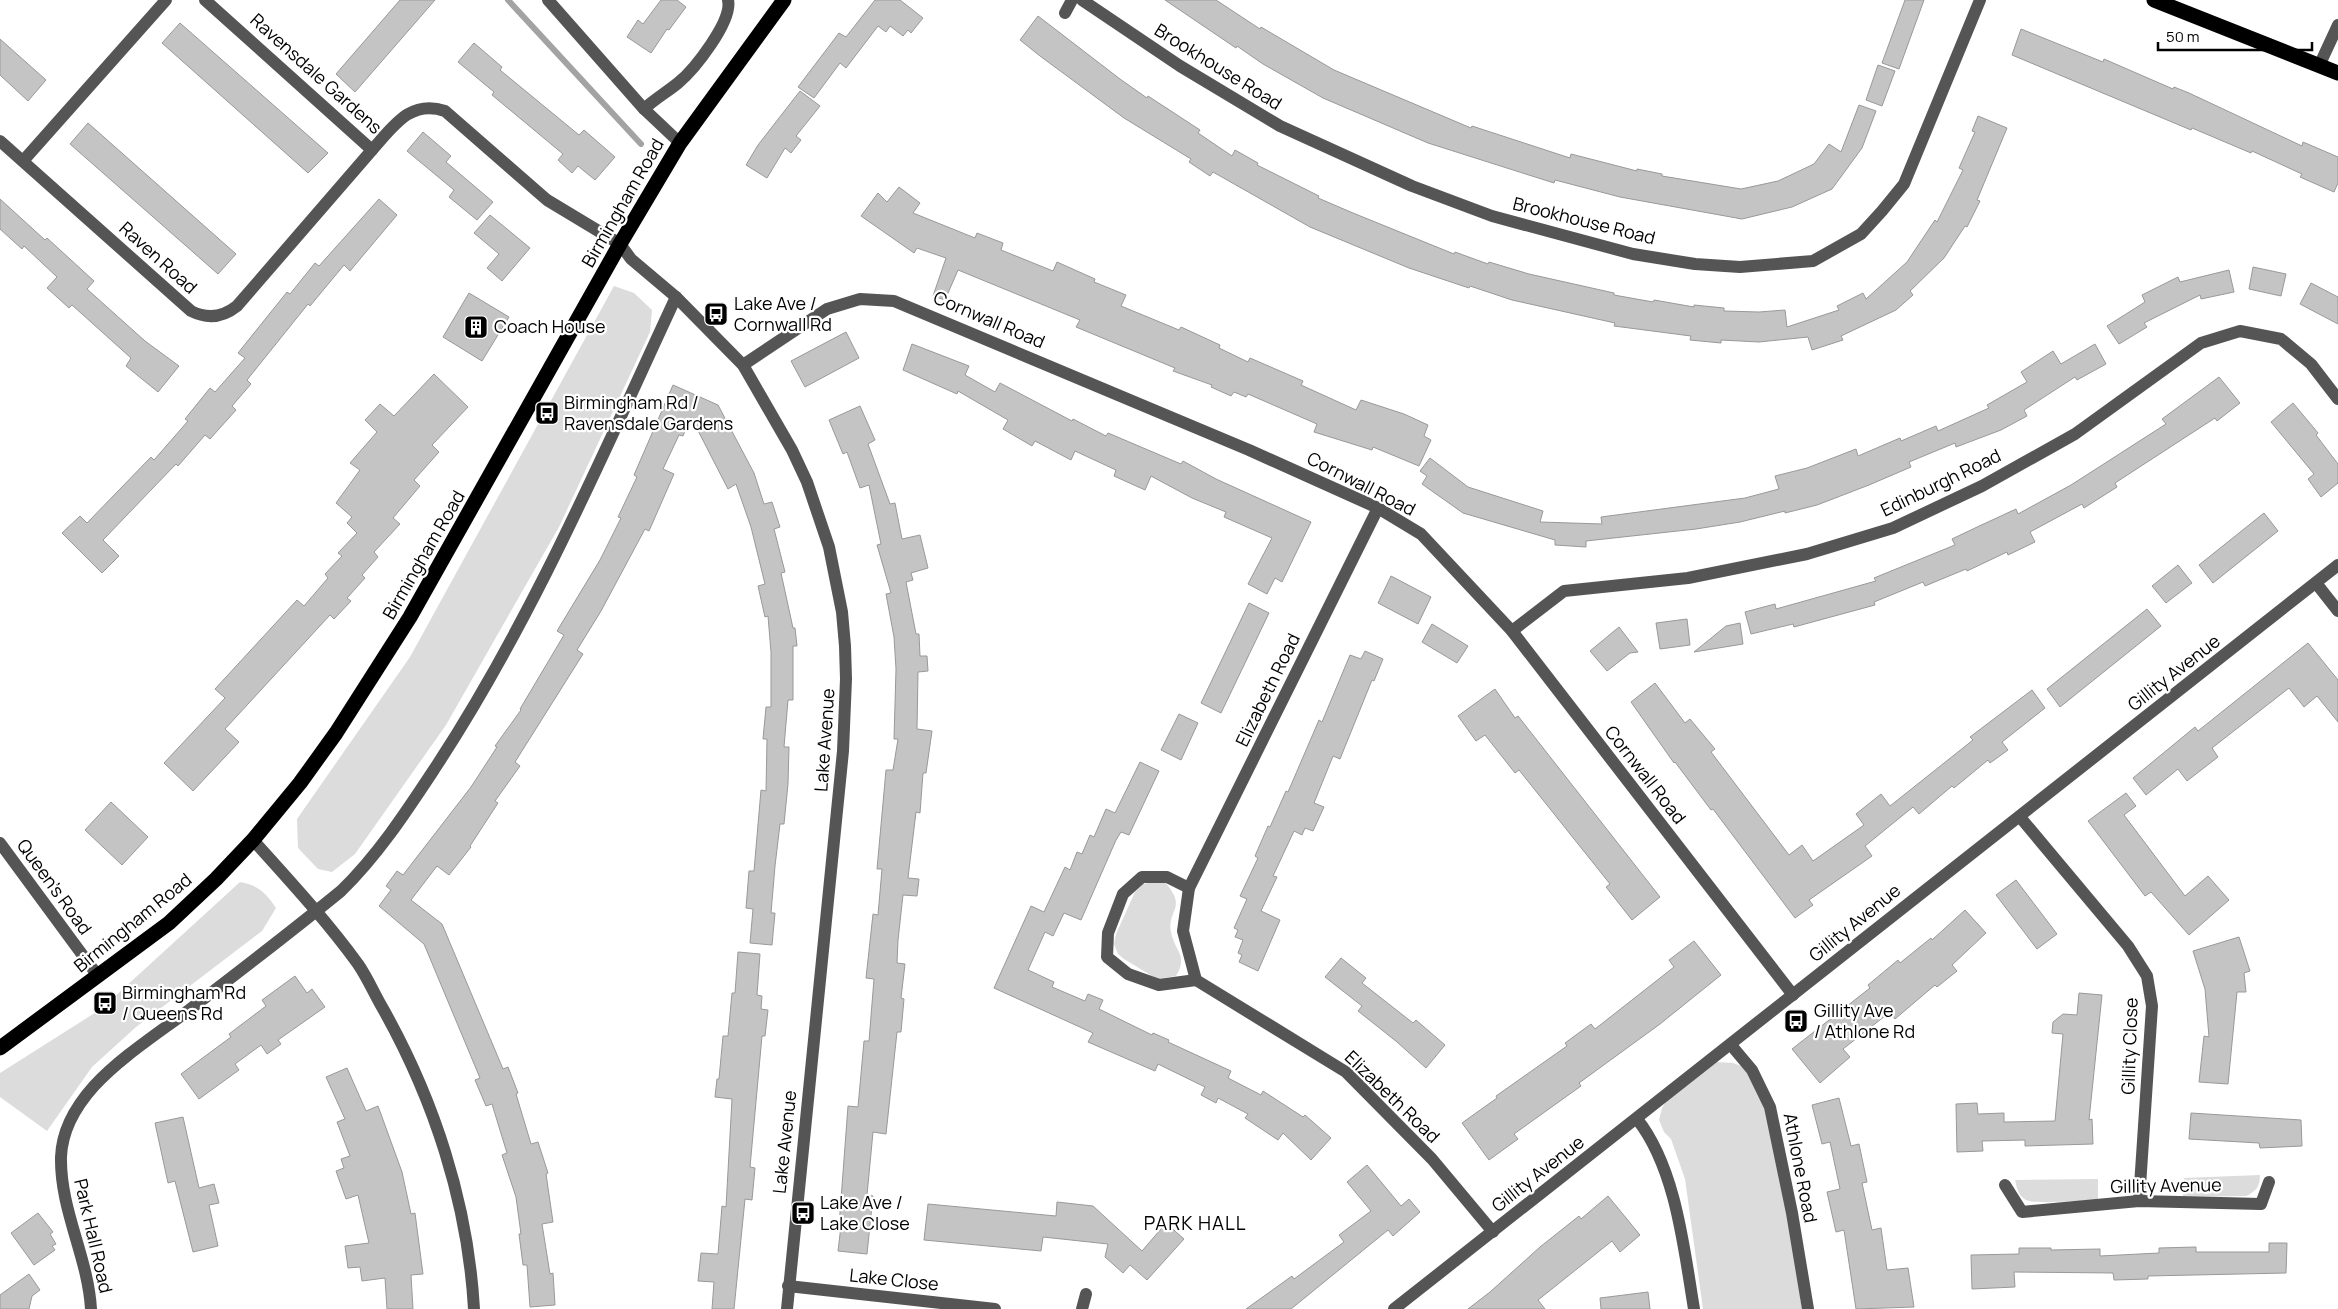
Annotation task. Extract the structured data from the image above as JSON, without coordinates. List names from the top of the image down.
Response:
{
  "streets": {
    "highway": ["Birmingham Road"],
    "street": [
      "Brookhouse Road",
      "Ravensdale Gardens",
      "Raven Road",
      "Cornwall Road",
      "Edinburgh Road",
      "Gillity Avenue",
      "Elizabeth Road",
      "Lake Avenue",
      "Queen's Road",
      "Gillity Close",
      "Athlone Road",
      "Park Hall Road",
      "Lake Close"
    ]
  },
  "crossings": [
    ["Ravensdale Gardens", "Birmingham Road"],
    ["Ravensdale Gardens", "Raven Road"],
    ["Ravensdale Gardens", "Lake Avenue"],
    ["Birmingham Road", "Lake Avenue"],
    ["Birmingham Road", "Queen's Road"],
    ["Cornwall Road", "Edinburgh Road"],
    ["Cornwall Road", "Gillity Avenue"],
    ["Cornwall Road", "Elizabeth Road"],
    ["Cornwall Road", "Lake Avenue"],
    ["Gillity Avenue", "Elizabeth Road"],
    ["Gillity Avenue", "Gillity Close"],
    ["Gillity Avenue", "Athlone Road"],
    ["Lake Avenue", "Lake Close"]
  ],
  "districts": ["PARK HALL"],
  "places": {
    "bus stop": [
      "Lake Ave / Cornwall Rd",
      "Birmingham Rd / Ravensdale Gardens",
      "Birmingham Rd / Queens Rd",
      "Gillity Ave / Athlone Rd",
      "Lake Ave / Lake Close"
    ],
    "building": ["Coach House"]
  },
  "scale_bar": "50 m"
}
